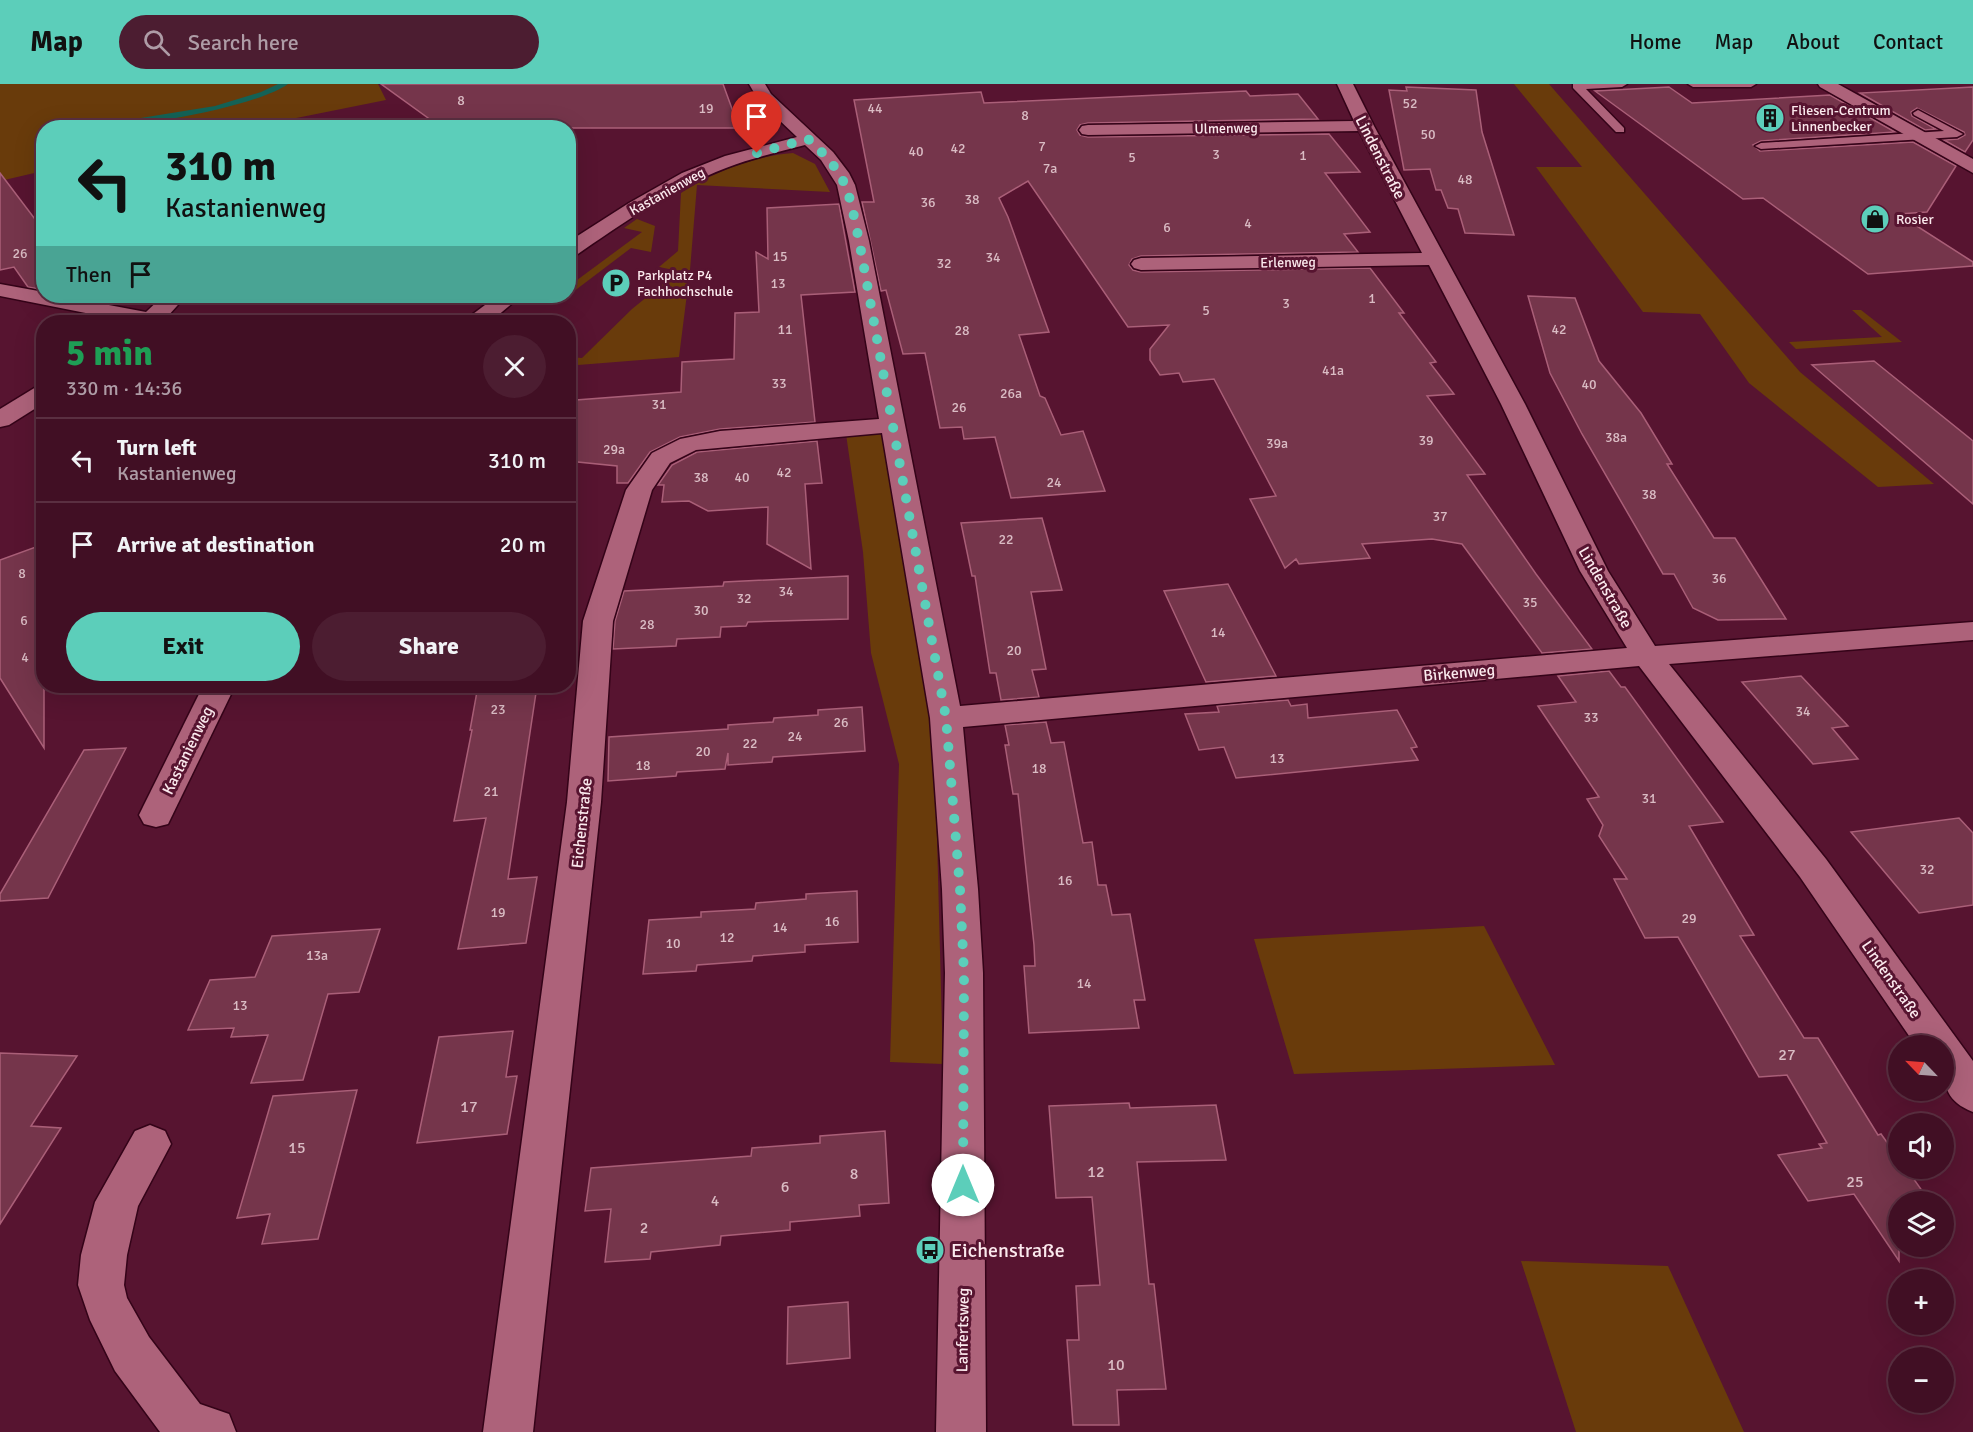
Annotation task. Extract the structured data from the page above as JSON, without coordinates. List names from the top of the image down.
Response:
{
  "streets": {
    "street": [
      "Ulmenweg",
      "Lindenstraße",
      "Kastanienweg",
      "Erlenweg",
      "Birkenweg",
      "Eichenstraße",
      "Lanfertsweg"
    ]
  },
  "crossings": [
    ["Ulmenweg", "Lindenstraße"],
    ["Lindenstraße", "Erlenweg"],
    ["Lindenstraße", "Birkenweg"],
    ["Kastanienweg", "Lanfertsweg"],
    ["Birkenweg", "Lanfertsweg"],
    ["Eichenstraße", "Lanfertsweg"]
  ],
  "places": {
    "building": ["Fliesen-Centrum Linnenbecker"],
    "shop": ["Rosier"],
    "parking": ["Parkplatz P4 Fachhochschule"],
    "bus stop": ["Eichenstraße"]
  },
  "house_numbers": [
    "8",
    "52",
    "19",
    "44",
    "8",
    "50",
    "7",
    "42",
    "40",
    "3",
    "1",
    "5",
    "7a",
    "48",
    "38",
    "36",
    "4",
    "6",
    "26",
    "15",
    "34",
    "32",
    "13",
    "1",
    "3",
    "5",
    "11",
    "42",
    "28",
    "41a",
    "33",
    "40",
    "26a",
    "31",
    "26",
    "38a",
    "39",
    "39a",
    "29a",
    "42",
    "38",
    "40",
    "24",
    "38",
    "37",
    "22",
    "8",
    "36",
    "34",
    "32",
    "35",
    "30",
    "6",
    "28",
    "14",
    "20",
    "4",
    "23",
    "34",
    "33",
    "26",
    "24",
    "22",
    "20",
    "13",
    "18",
    "18",
    "21",
    "31",
    "32",
    "16",
    "19",
    "29",
    "16",
    "14",
    "12",
    "10",
    "13a",
    "14",
    "13",
    "27",
    "17",
    "15",
    "12",
    "8",
    "25",
    "6",
    "4",
    "2",
    "10"
  ],
  "north": "top left",
  "page": {
    "header": "Map",
    "search": "Search here",
    "nav": [
      "Home",
      "Map",
      "About",
      "Contact"
    ],
    "turn": ["310 m", "Kastanienweg"],
    "then": "Then",
    "heading": ["5 min", "330 m · 14:36"],
    "list": [
      {
        "name": "Turn left",
        "note": "Kastanienweg",
        "value": "310 m"
      },
      {
        "name": "Arrive at destination",
        "value": "20 m"
      }
    ],
    "buttons": ["Exit", "Share"],
    "map_buttons": ["+", "−"]
  }
}
